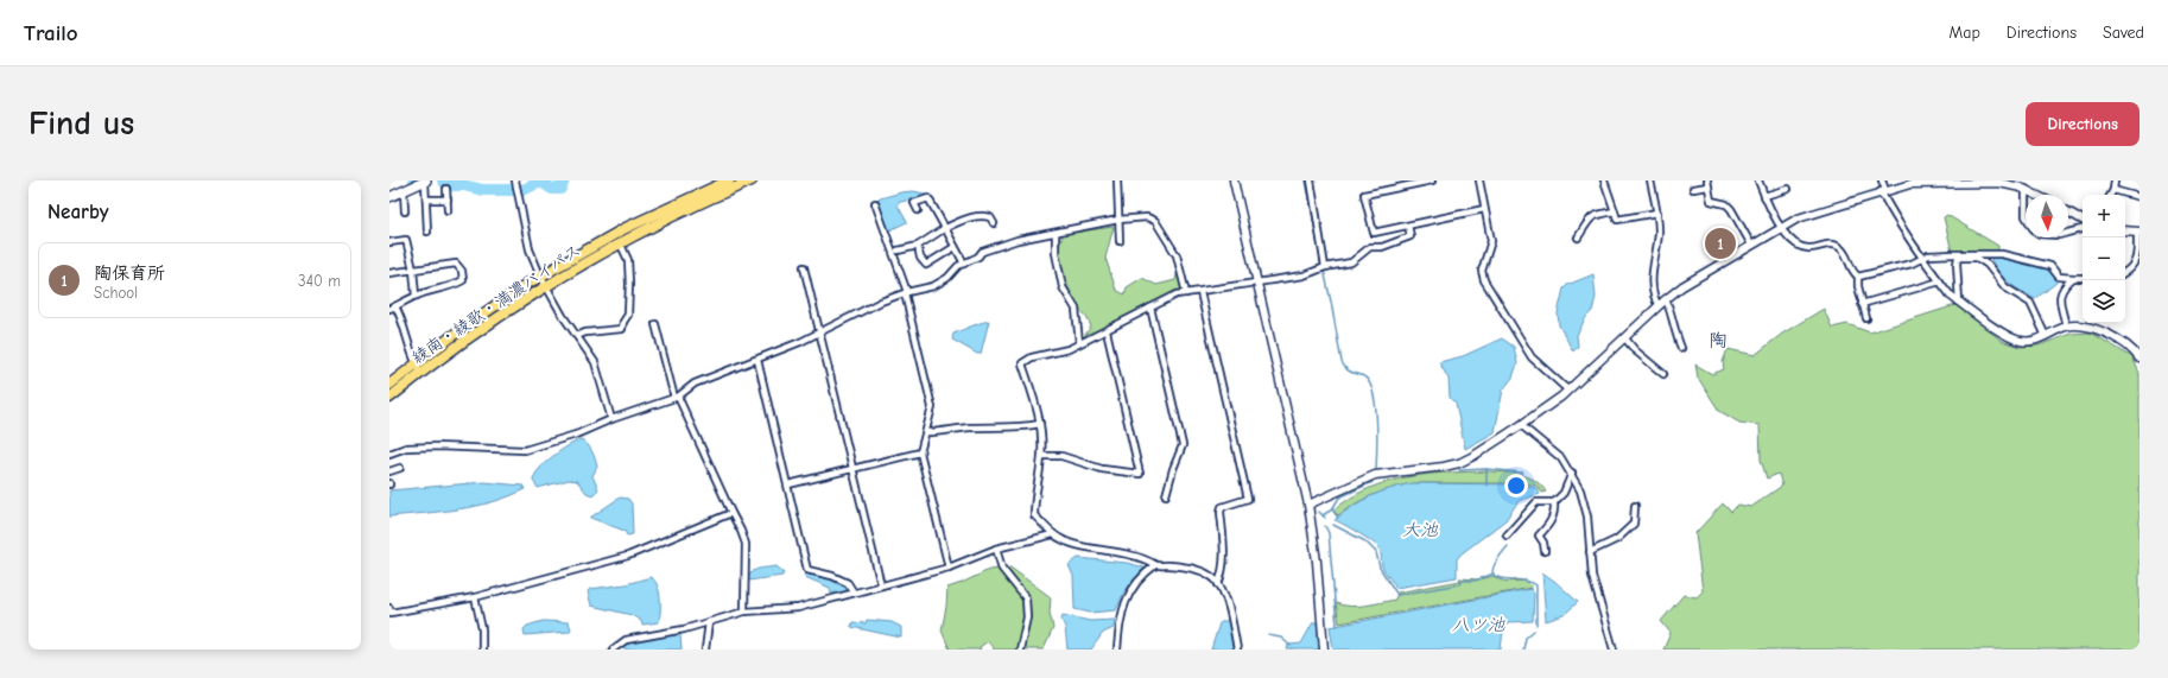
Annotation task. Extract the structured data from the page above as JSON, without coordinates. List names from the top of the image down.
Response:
{
  "streets": {
    "highway": ["綾南・綾歌・満濃バイパス"]
  },
  "districts": ["陶"],
  "water": ["大池", "八ツ池"],
  "north": "bottom",
  "page": {
    "header": "Trailo",
    "nav": ["Map", "Directions", "Saved"],
    "buttons": "Directions",
    "title": "Find us",
    "heading": "Nearby",
    "map_buttons": ["+", "−"],
    "pins": "1",
    "list": [
      {
        "mark": "1",
        "name": "陶保育所",
        "note": "School",
        "value": "340 m"
      }
    ]
  }
}
